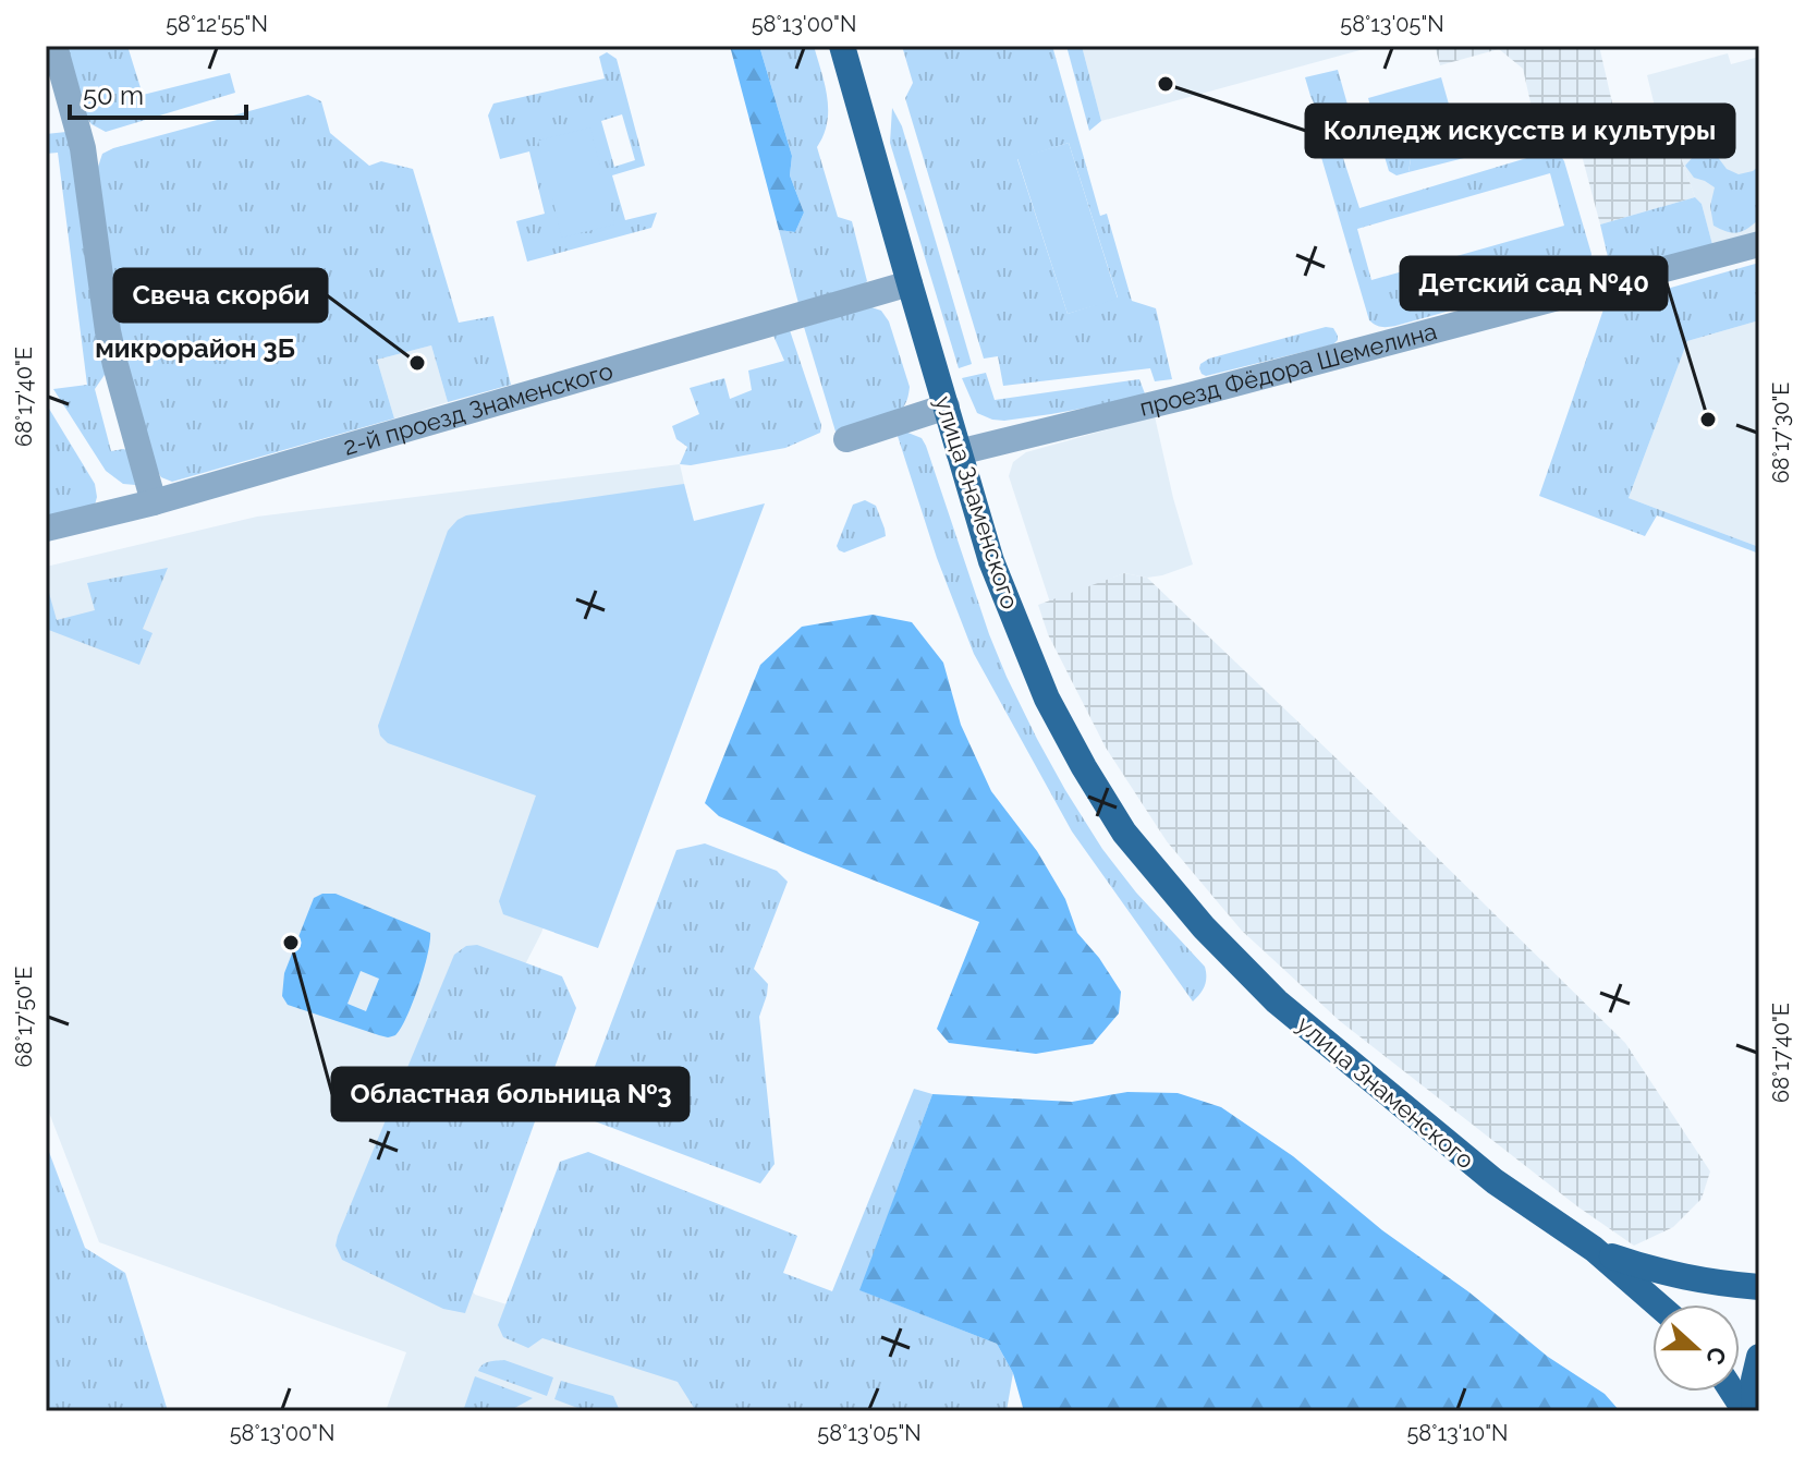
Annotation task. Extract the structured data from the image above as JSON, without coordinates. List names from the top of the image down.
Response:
{
  "streets": {
    "main road": ["улица Знаменского"],
    "street": ["проезд Фёдора Шемелина", "2-й проезд Знаменского"]
  },
  "crossings": [
    ["проезд Фёдора Шемелина", "улица Знаменского"],
    ["2-й проезд Знаменского", "улица Знаменского"]
  ],
  "districts": ["микрорайон 3Б"],
  "places": [
    "Колледж искусств и культуры",
    "Свеча скорби",
    "Детский сад №40",
    "Областная больница №3"
  ],
  "scale_bar": "50 m",
  "north": "right",
  "coordinates": [
    "58°12'55\"N",
    "58°13'00\"N",
    "58°13'05\"N",
    "68°17'40\"E",
    "68°17'30\"E",
    "68°17'50\"E",
    "58°13'10\"N"
  ]
}
